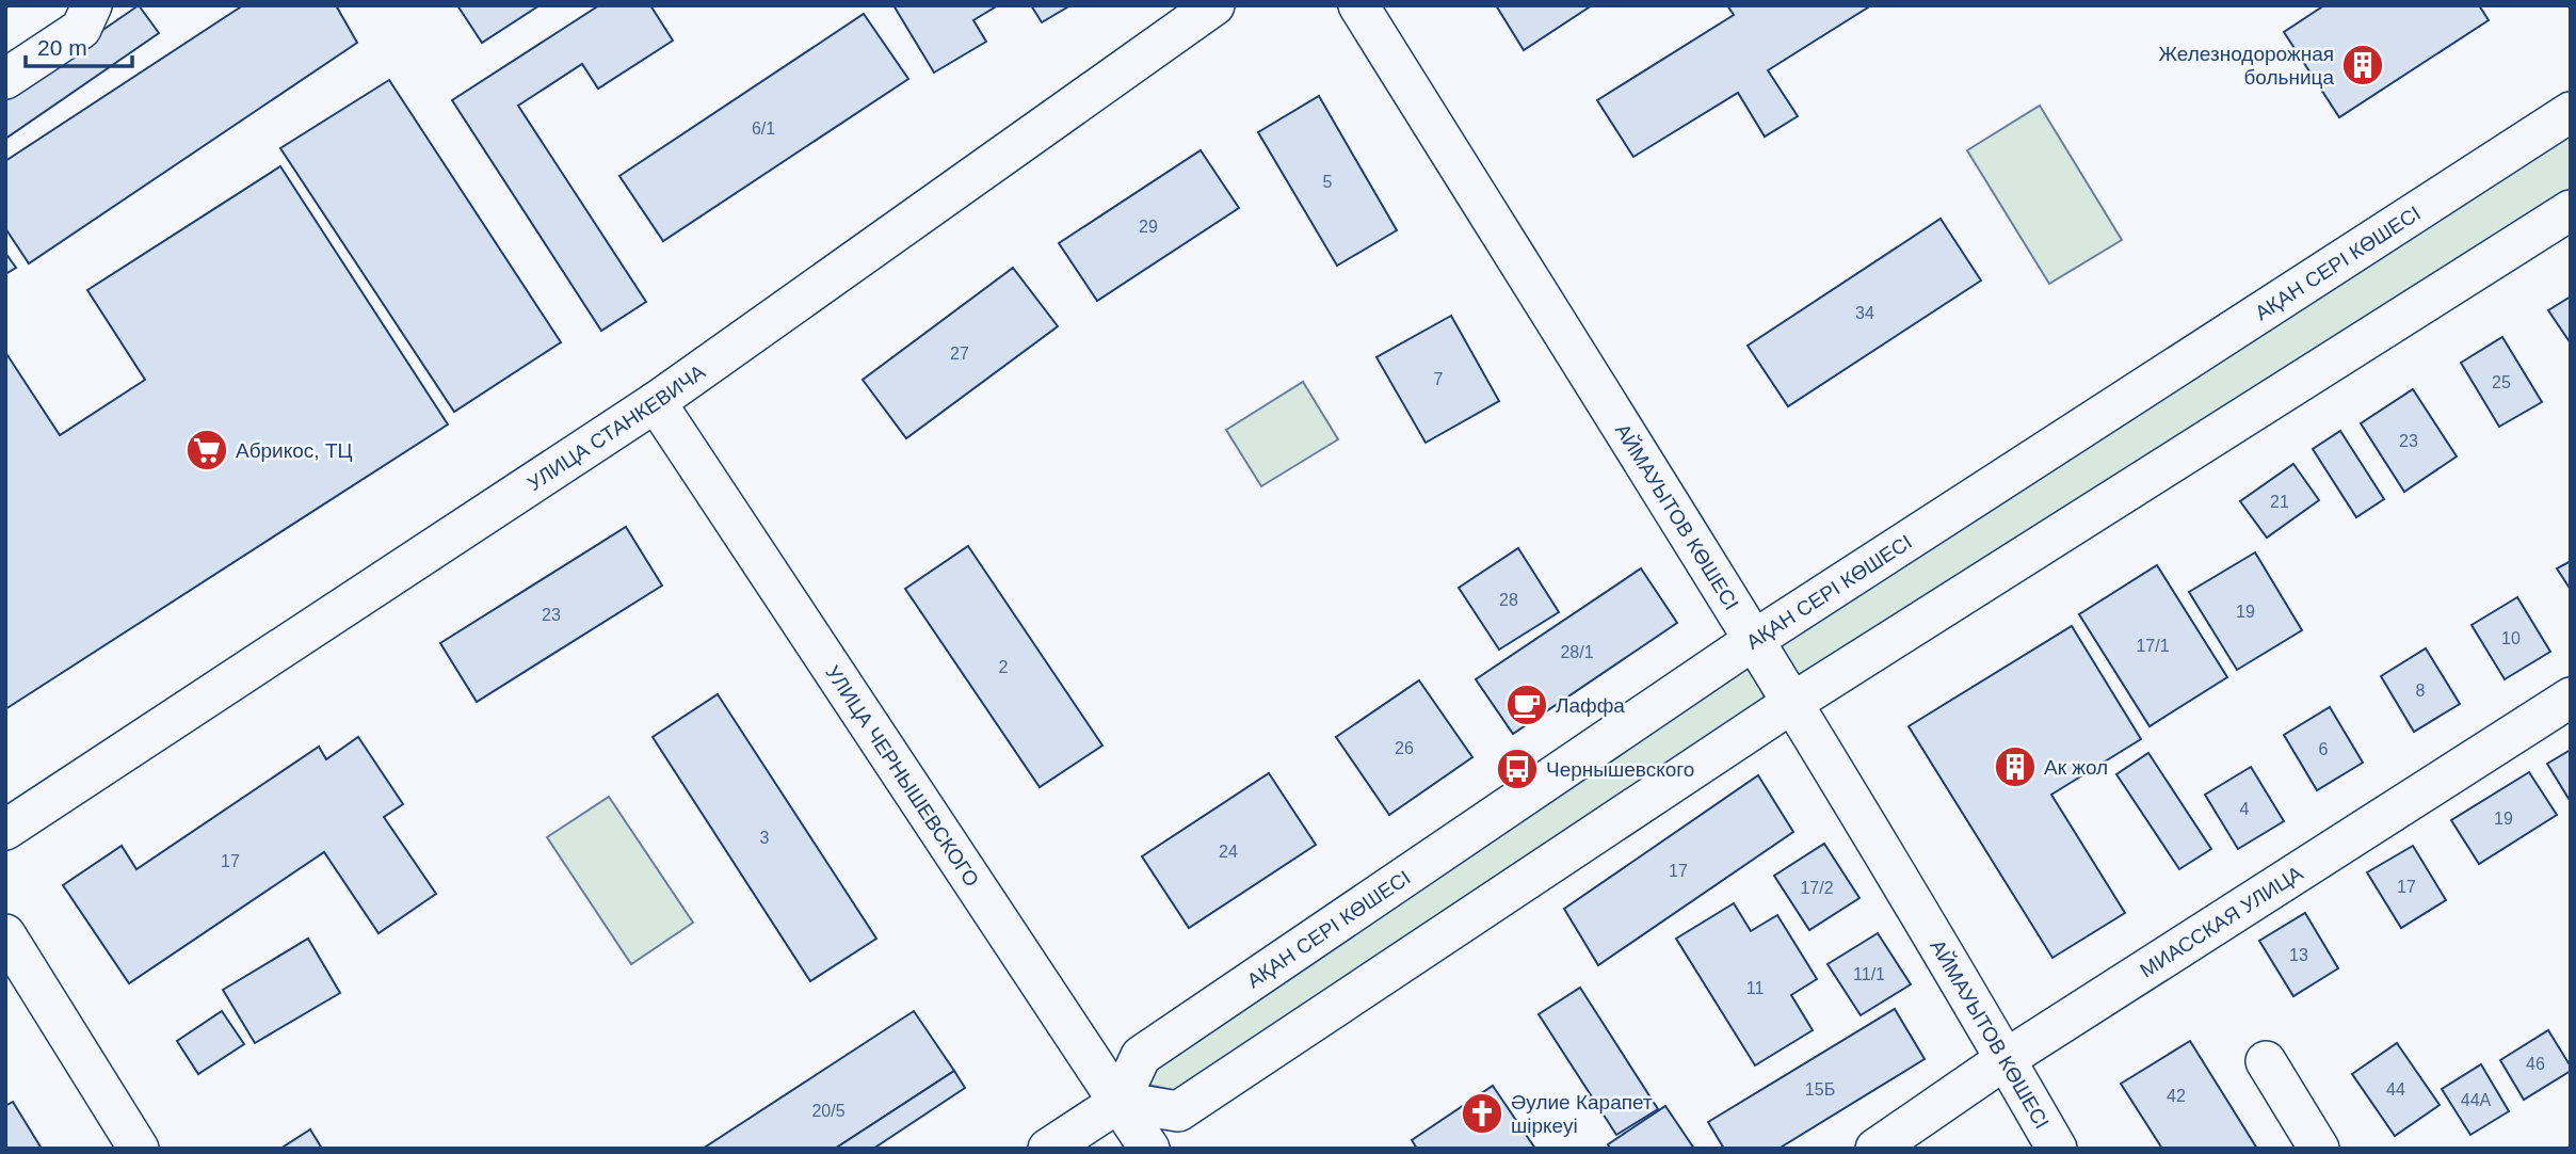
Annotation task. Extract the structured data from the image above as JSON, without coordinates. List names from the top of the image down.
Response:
{
  "streets": {
    "street": [
      "АҚАН СЕРІ КӨШЕСІ",
      "УЛИЦА СТАНКЕВИЧА",
      "АЙМАУЫТОВ КӨШЕСІ",
      "УЛИЦА ЧЕРНЫШЕВСКОГО",
      "МИАССКАЯ УЛИЦА"
    ]
  },
  "crossings": [
    ["АҚАН СЕРІ КӨШЕСІ", "АЙМАУЫТОВ КӨШЕСІ"],
    ["АҚАН СЕРІ КӨШЕСІ", "УЛИЦА ЧЕРНЫШЕВСКОГО"],
    ["УЛИЦА СТАНКЕВИЧА", "УЛИЦА ЧЕРНЫШЕВСКОГО"],
    ["АЙМАУЫТОВ КӨШЕСІ", "МИАССКАЯ УЛИЦА"]
  ],
  "places": {
    "building": ["Железнодорожная больница", "Ак жол"],
    "supermarket": ["Абрикос, ТЦ"],
    "cafe": ["Лаффа"],
    "bus stop": ["Чернышевского"],
    "church": ["Әулие Карапет шіркеуі"]
  },
  "house_numbers": [
    "6/1",
    "5",
    "29",
    "34",
    "27",
    "7",
    "25",
    "23",
    "21",
    "28",
    "19",
    "23",
    "10",
    "17/1",
    "28/1",
    "2",
    "8",
    "26",
    "6",
    "4",
    "19",
    "3",
    "24",
    "17",
    "17",
    "17",
    "17/2",
    "13",
    "11/1",
    "11",
    "46",
    "15Б",
    "44",
    "42",
    "44А",
    "20/5"
  ],
  "scale_bar": "20 m"
}
